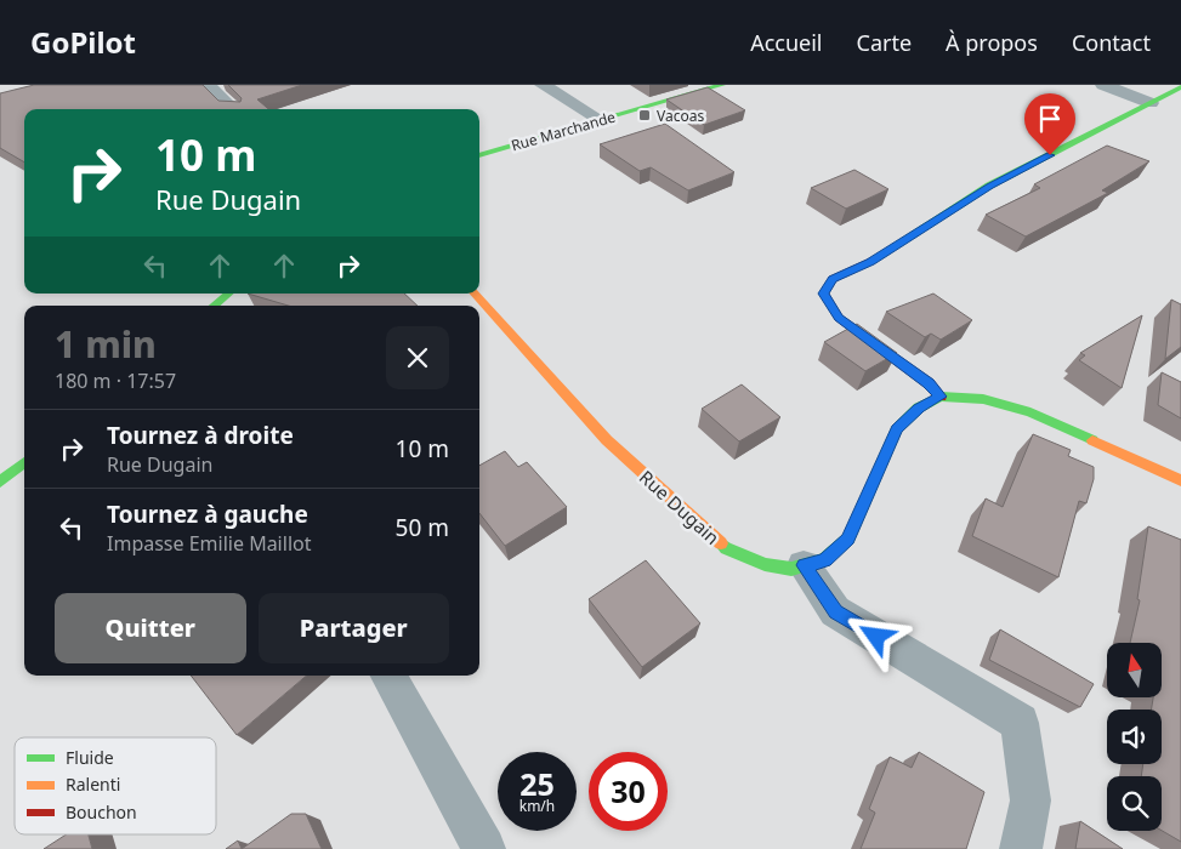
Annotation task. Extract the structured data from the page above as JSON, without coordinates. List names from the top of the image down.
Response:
{
  "streets": {
    "street": ["Rue Marchande", "Rue Dugain"]
  },
  "places": {
    "transit": ["Vacoas"]
  },
  "legend": ["Fluide", "Ralenti", "Bouchon"],
  "north": "top",
  "page": {
    "header": "GoPilot",
    "nav": [
      "Accueil",
      "Carte",
      "À propos",
      "Contact"
    ],
    "turn": ["10 m", "Rue Dugain"],
    "heading": ["1 min", "180 m · 17:57"],
    "list": [
      {
        "name": "Tournez à droite",
        "note": "Rue Dugain",
        "value": "10 m"
      },
      {
        "name": "Tournez à gauche",
        "note": "Impasse Emilie Maillot",
        "value": "50 m"
      }
    ],
    "buttons": ["Quitter", "Partager"],
    "speed": "25 km/h",
    "limit": "30"
  }
}
